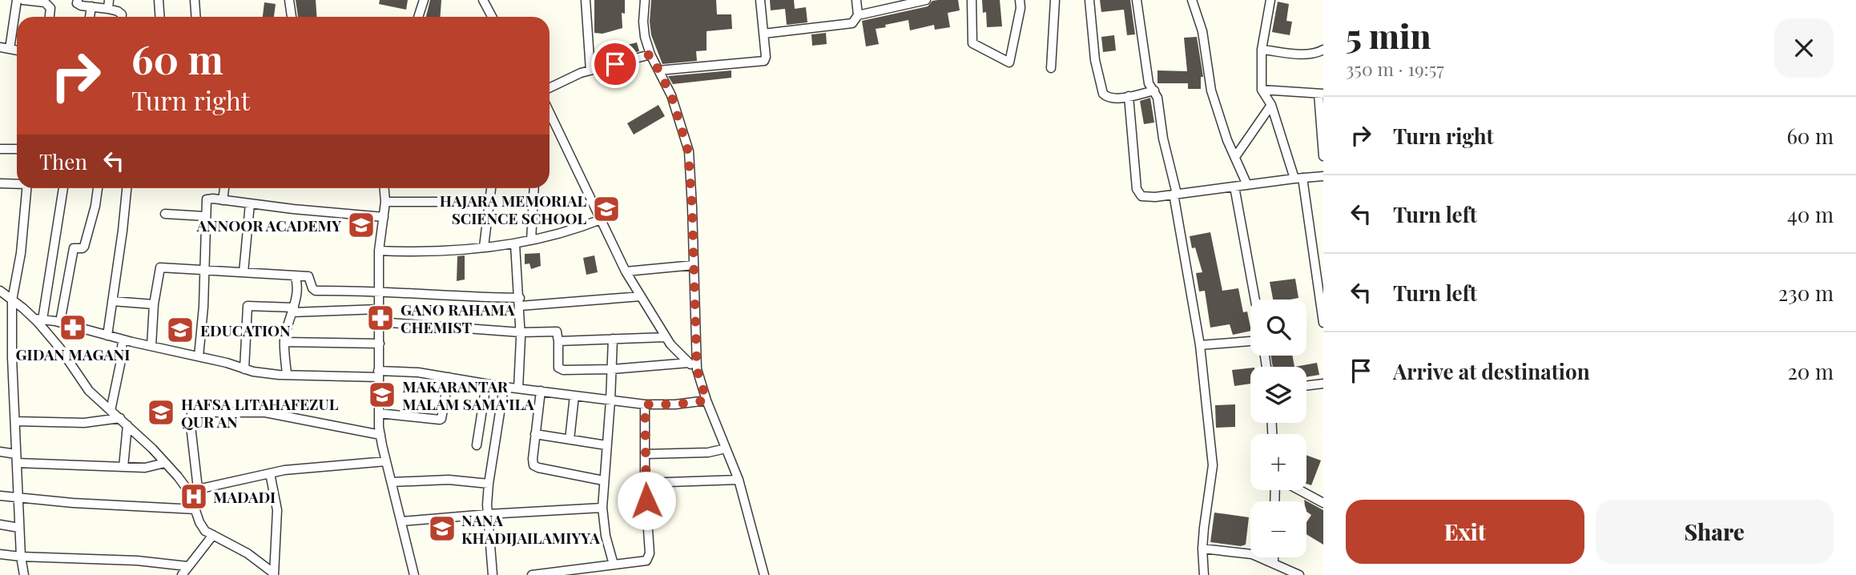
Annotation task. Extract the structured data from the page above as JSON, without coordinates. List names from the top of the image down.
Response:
{
  "places": {
    "school or university": [
      "HAJARA MEMORIAL SCIENCE SCHOOL",
      "ANNOOR ACADEMY",
      "EDUCATION",
      "MAKARANTAR MALAM SAMA'ILA",
      "HAFSA LITAHAFEZUL QUR AN",
      "NANA KHADIJAILAMIYYA"
    ],
    "pharmacy": ["GANO RAHAMA CHEMIST", "GIDAN MAGANI"],
    "hospital": ["MADADI"]
  },
  "page": {
    "heading": ["5 min", "350 m · 19:57"],
    "turn": ["60 m", "Turn right"],
    "list": [
      {
        "name": "Turn right",
        "value": "60 m"
      },
      {
        "name": "Turn left",
        "value": "40 m"
      },
      {
        "name": "Turn left",
        "value": "230 m"
      },
      {
        "name": "Arrive at destination",
        "value": "20 m"
      }
    ],
    "then": "Then",
    "map_buttons": ["+", "−"],
    "buttons": ["Exit", "Share"]
  }
}
